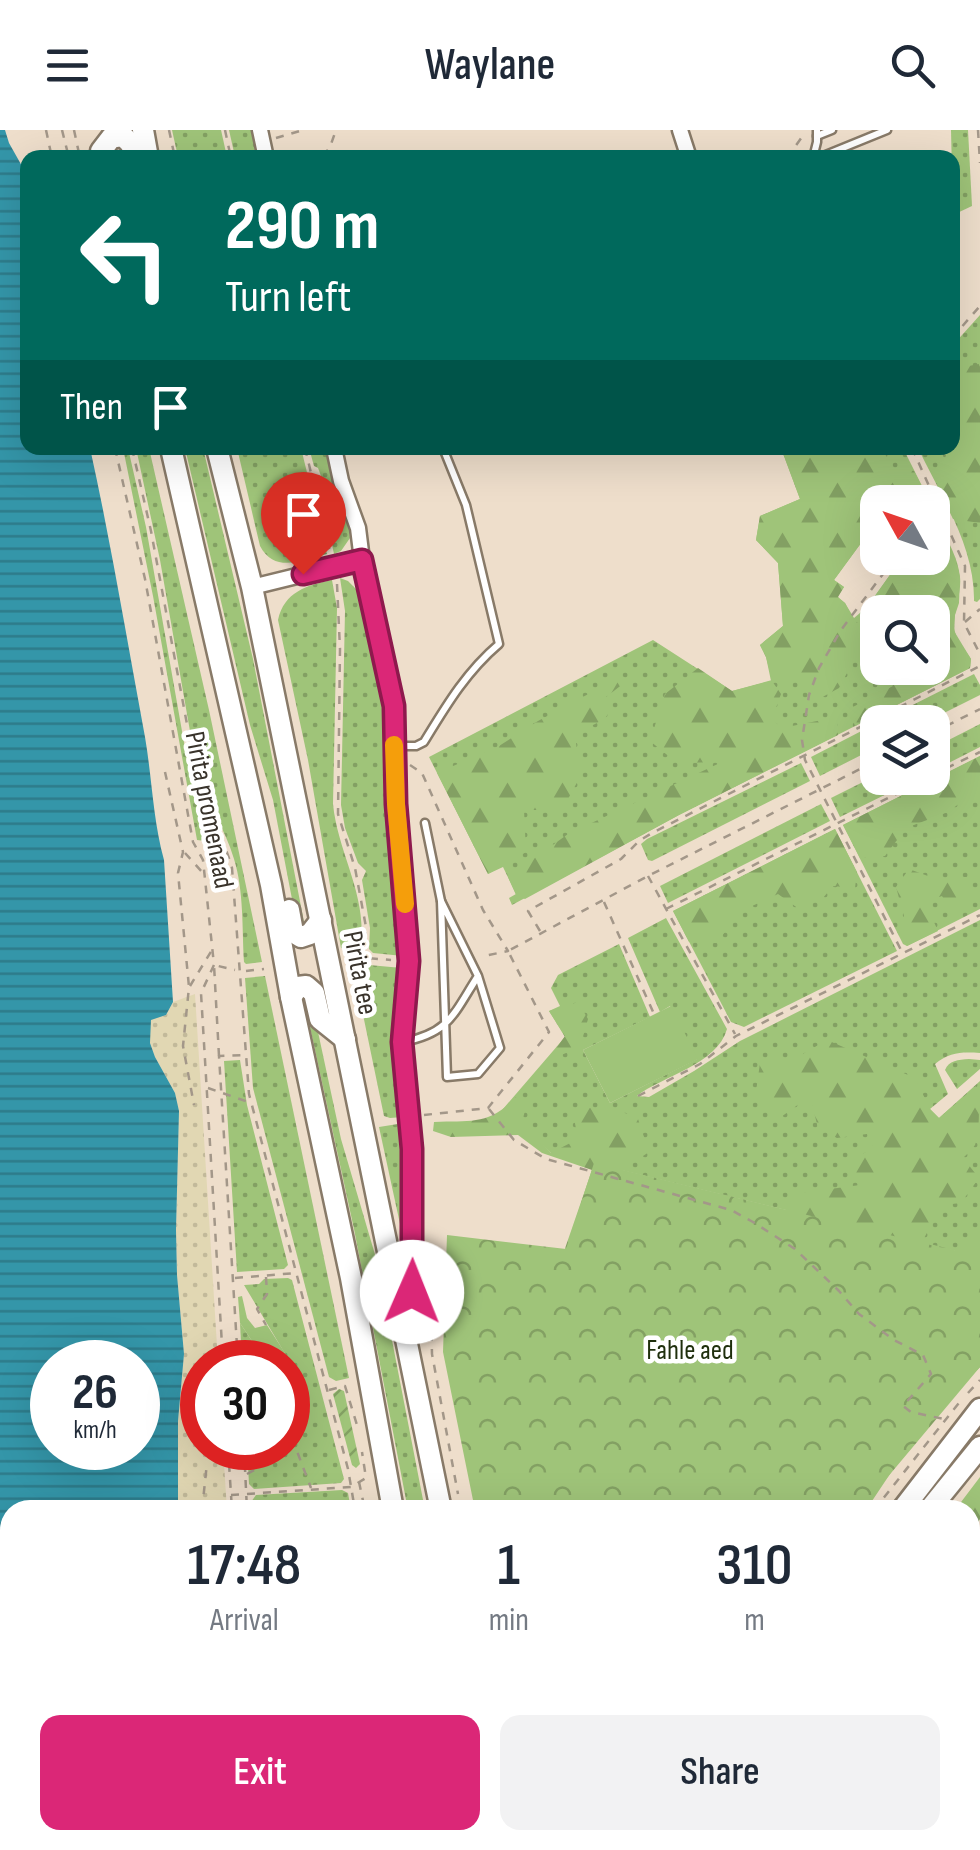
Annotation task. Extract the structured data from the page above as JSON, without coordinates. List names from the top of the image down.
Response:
{
  "streets": {
    "main road": ["Pirita tee"],
    "path": ["Pirita promenaad"]
  },
  "parks": ["Fahle aed"],
  "north": "top left",
  "page": {
    "header": "Waylane",
    "turn": ["290 m", "Turn left"],
    "then": "Then",
    "speed": "26 km/h",
    "limit": "30",
    "eta": [
      "17:48",
      "Arrival",
      "1",
      "min",
      "310",
      "m"
    ],
    "buttons": ["Exit", "Share"]
  }
}
